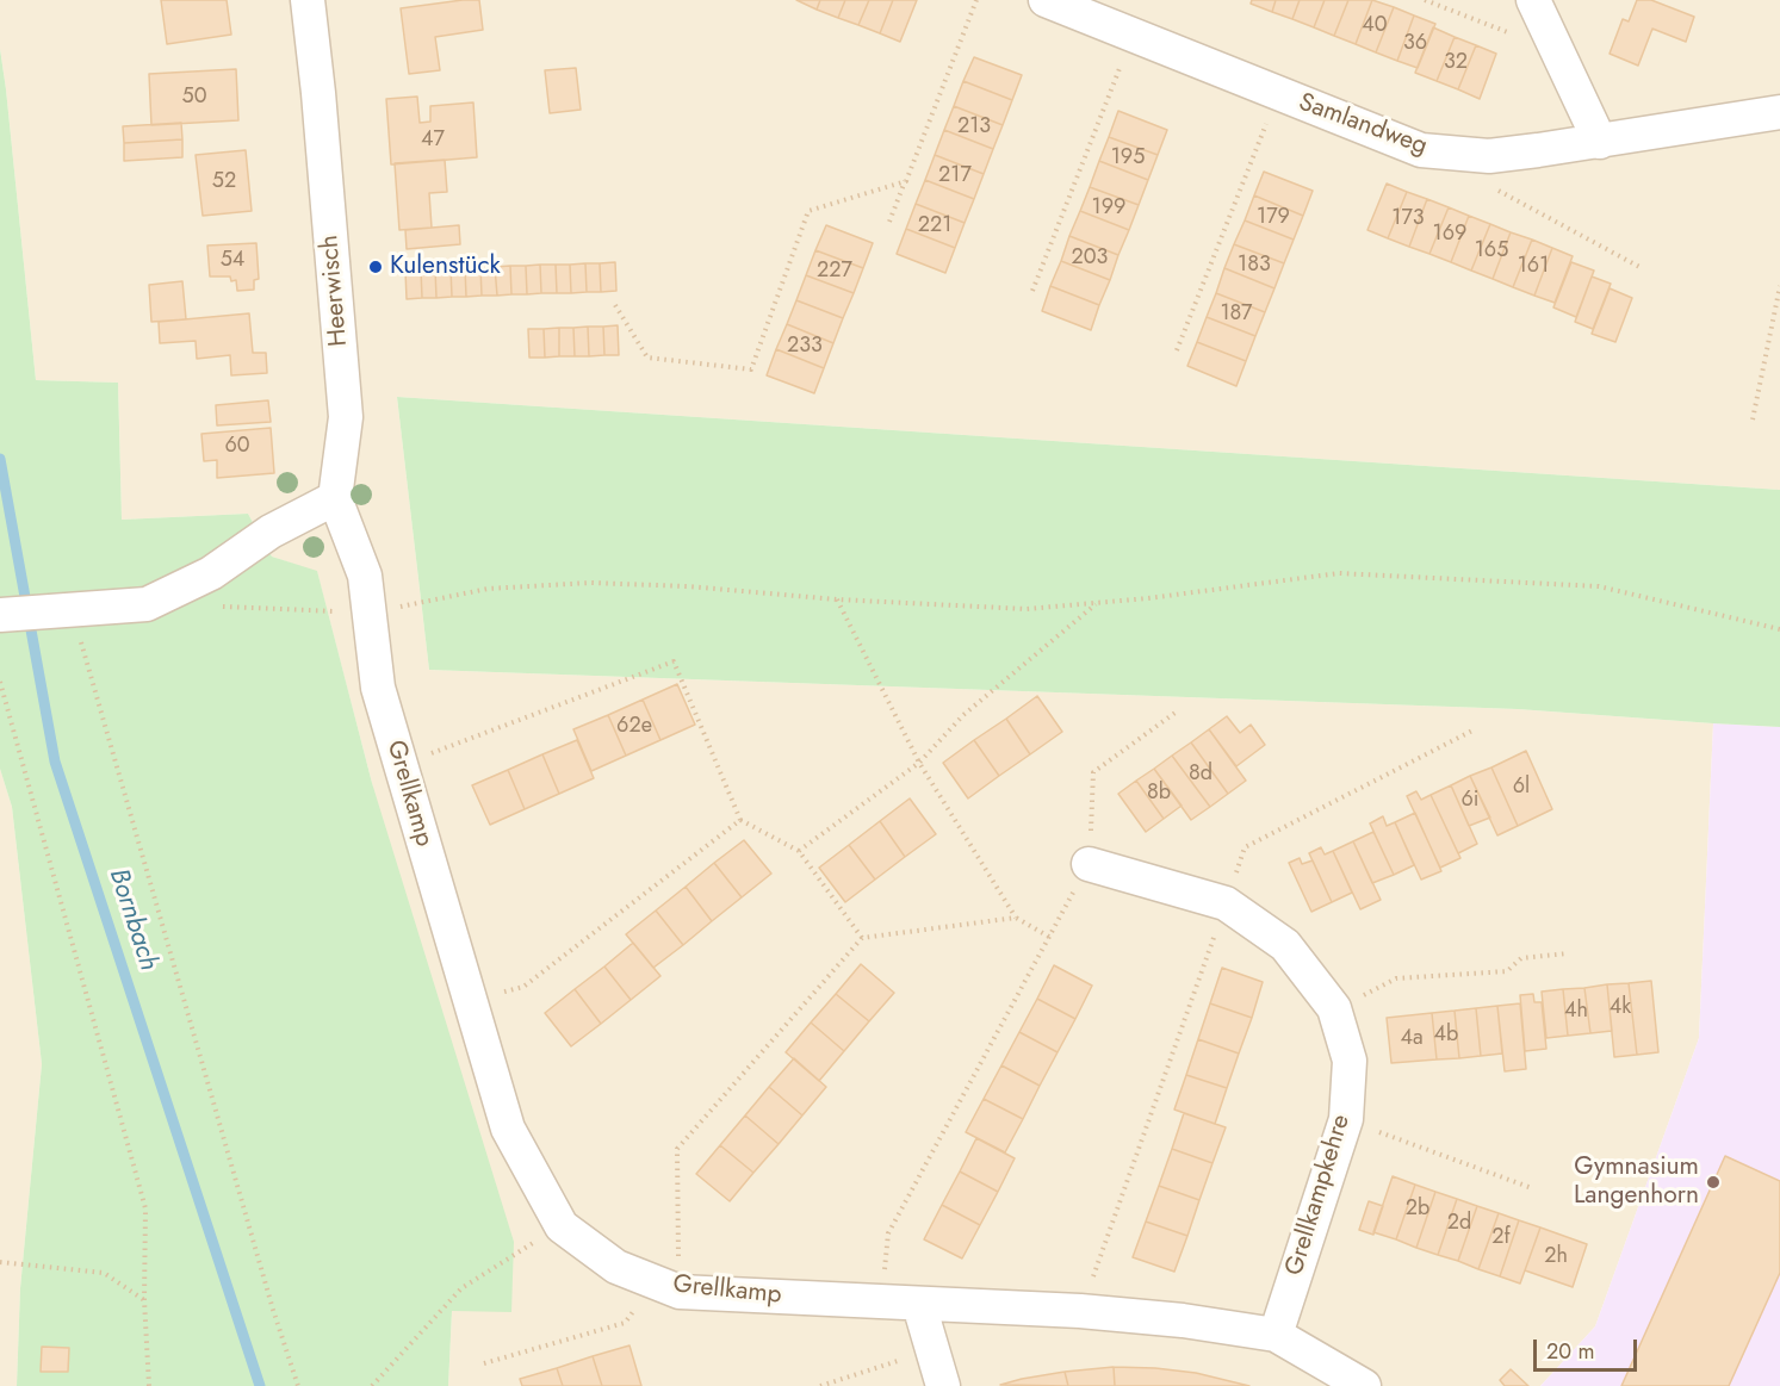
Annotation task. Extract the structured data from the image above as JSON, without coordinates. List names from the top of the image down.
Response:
{
  "streets": {
    "street": [
      "Samlandweg",
      "Heerwisch",
      "Grellkamp",
      "Grellkampkehre"
    ]
  },
  "crossings": [
    ["Heerwisch", "Grellkamp"],
    ["Grellkamp", "Grellkampkehre"]
  ],
  "water": ["Bornbach"],
  "places": ["Kulenstück", "Gymnasium Langenhorn"],
  "house_numbers": [
    "40",
    "36",
    "32",
    "50",
    "213",
    "47",
    "195",
    "217",
    "52",
    "199",
    "179",
    "173",
    "221",
    "169",
    "165",
    "203",
    "54",
    "183",
    "161",
    "227",
    "187",
    "233",
    "60",
    "62e",
    "8d",
    "6l",
    "8b",
    "6i",
    "4k",
    "4h",
    "4b",
    "4a",
    "2b",
    "2d",
    "2f",
    "2h"
  ],
  "scale_bar": "20 m"
}
